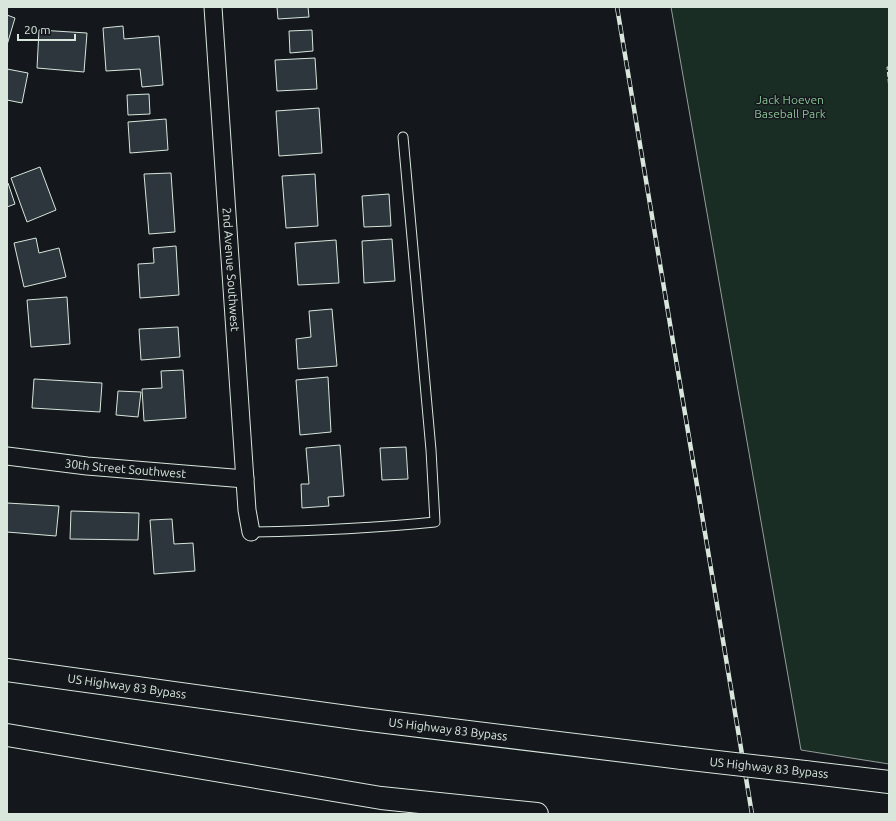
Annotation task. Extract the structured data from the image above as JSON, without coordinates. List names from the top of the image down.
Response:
{
  "streets": {
    "highway": ["US Highway 83 Bypass"],
    "street": ["2nd Avenue Southwest", "30th Street Southwest"]
  },
  "crossings": [
    ["2nd Avenue Southwest", "30th Street Southwest"]
  ],
  "parks": ["Jack Hoeven Baseball Park"],
  "scale_bar": "20 m"
}
